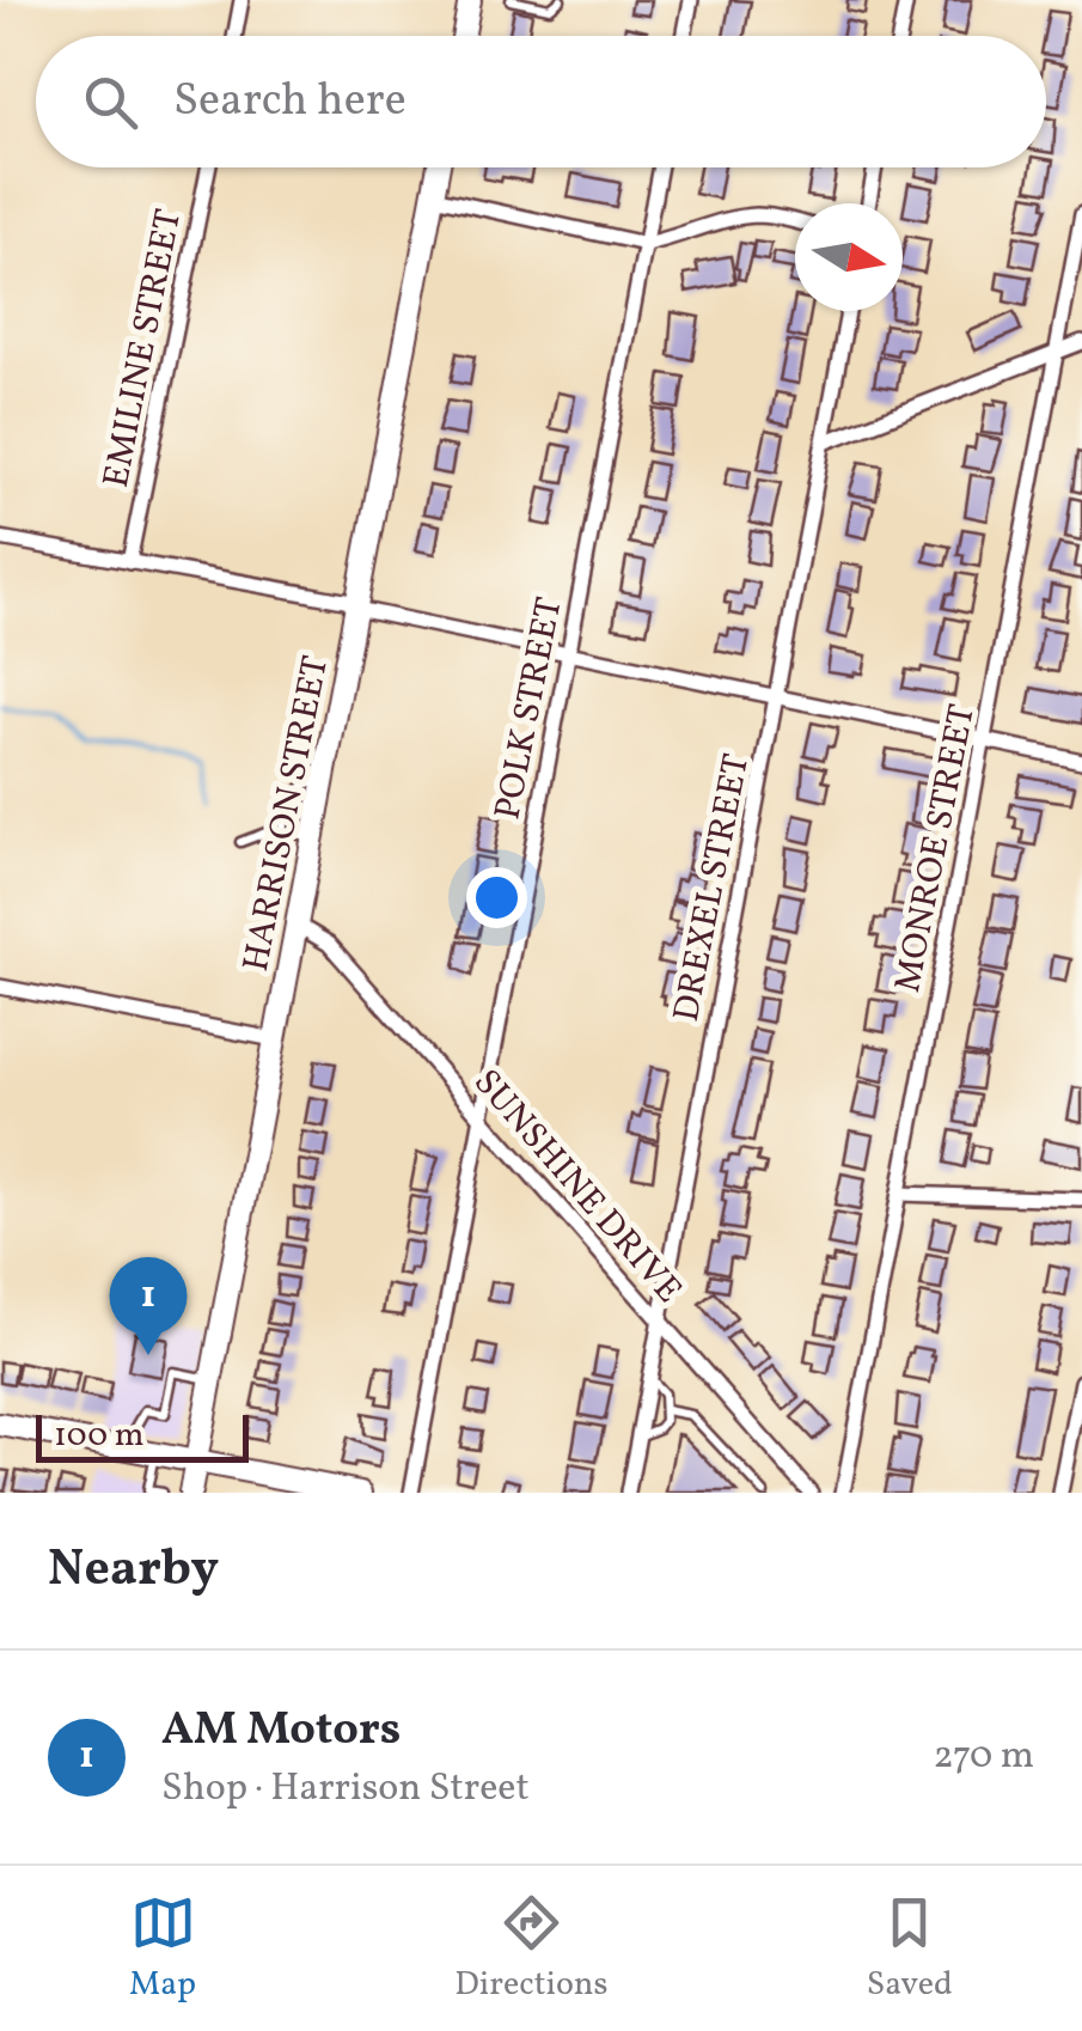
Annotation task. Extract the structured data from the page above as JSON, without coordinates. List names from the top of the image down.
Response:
{
  "streets": {
    "main road": ["HARRISON STREET"],
    "street": [
      "EMILINE STREET",
      "POLK STREET",
      "MONROE STREET",
      "DREXEL STREET",
      "SUNSHINE DRIVE"
    ]
  },
  "crossings": [
    ["POLK STREET", "SUNSHINE DRIVE"],
    ["HARRISON STREET", "SUNSHINE DRIVE"],
    ["DREXEL STREET", "SUNSHINE DRIVE"]
  ],
  "scale_bar": "100 m",
  "north": "right",
  "page": {
    "search": "Search here",
    "pins": "1",
    "scale": "100 m",
    "heading": "Nearby",
    "list": [
      {
        "mark": "1",
        "name": "AM Motors",
        "note": "Shop · Harrison Street",
        "value": "270 m"
      }
    ],
    "nav": ["Map", "Directions", "Saved"]
  }
}
